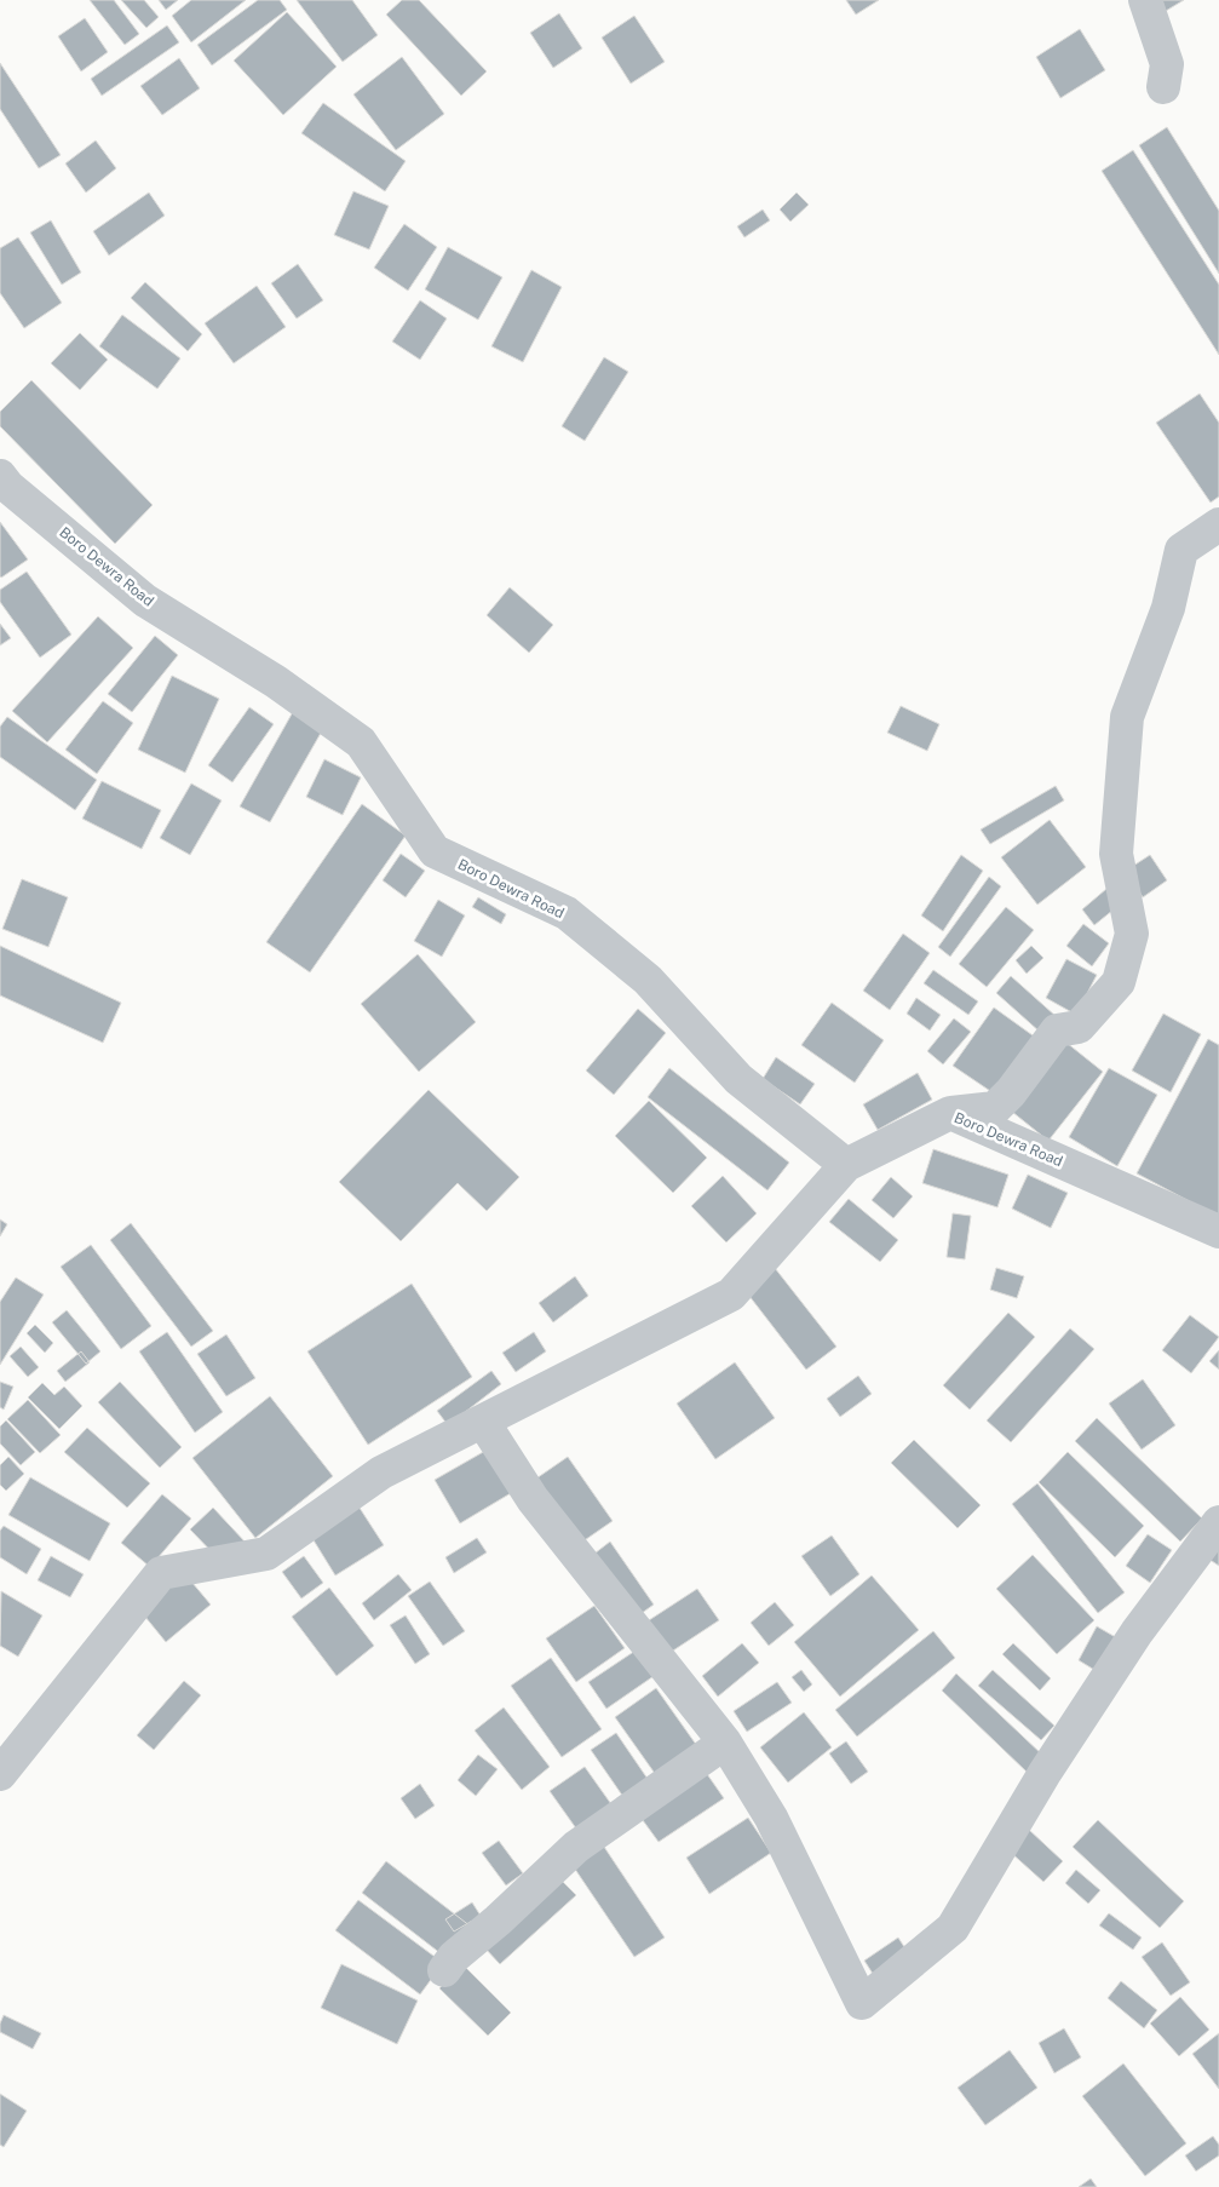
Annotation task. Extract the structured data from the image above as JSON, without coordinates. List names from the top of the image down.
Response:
{
  "streets": {
    "street": ["Boro Dewra Road"]
  }
}
